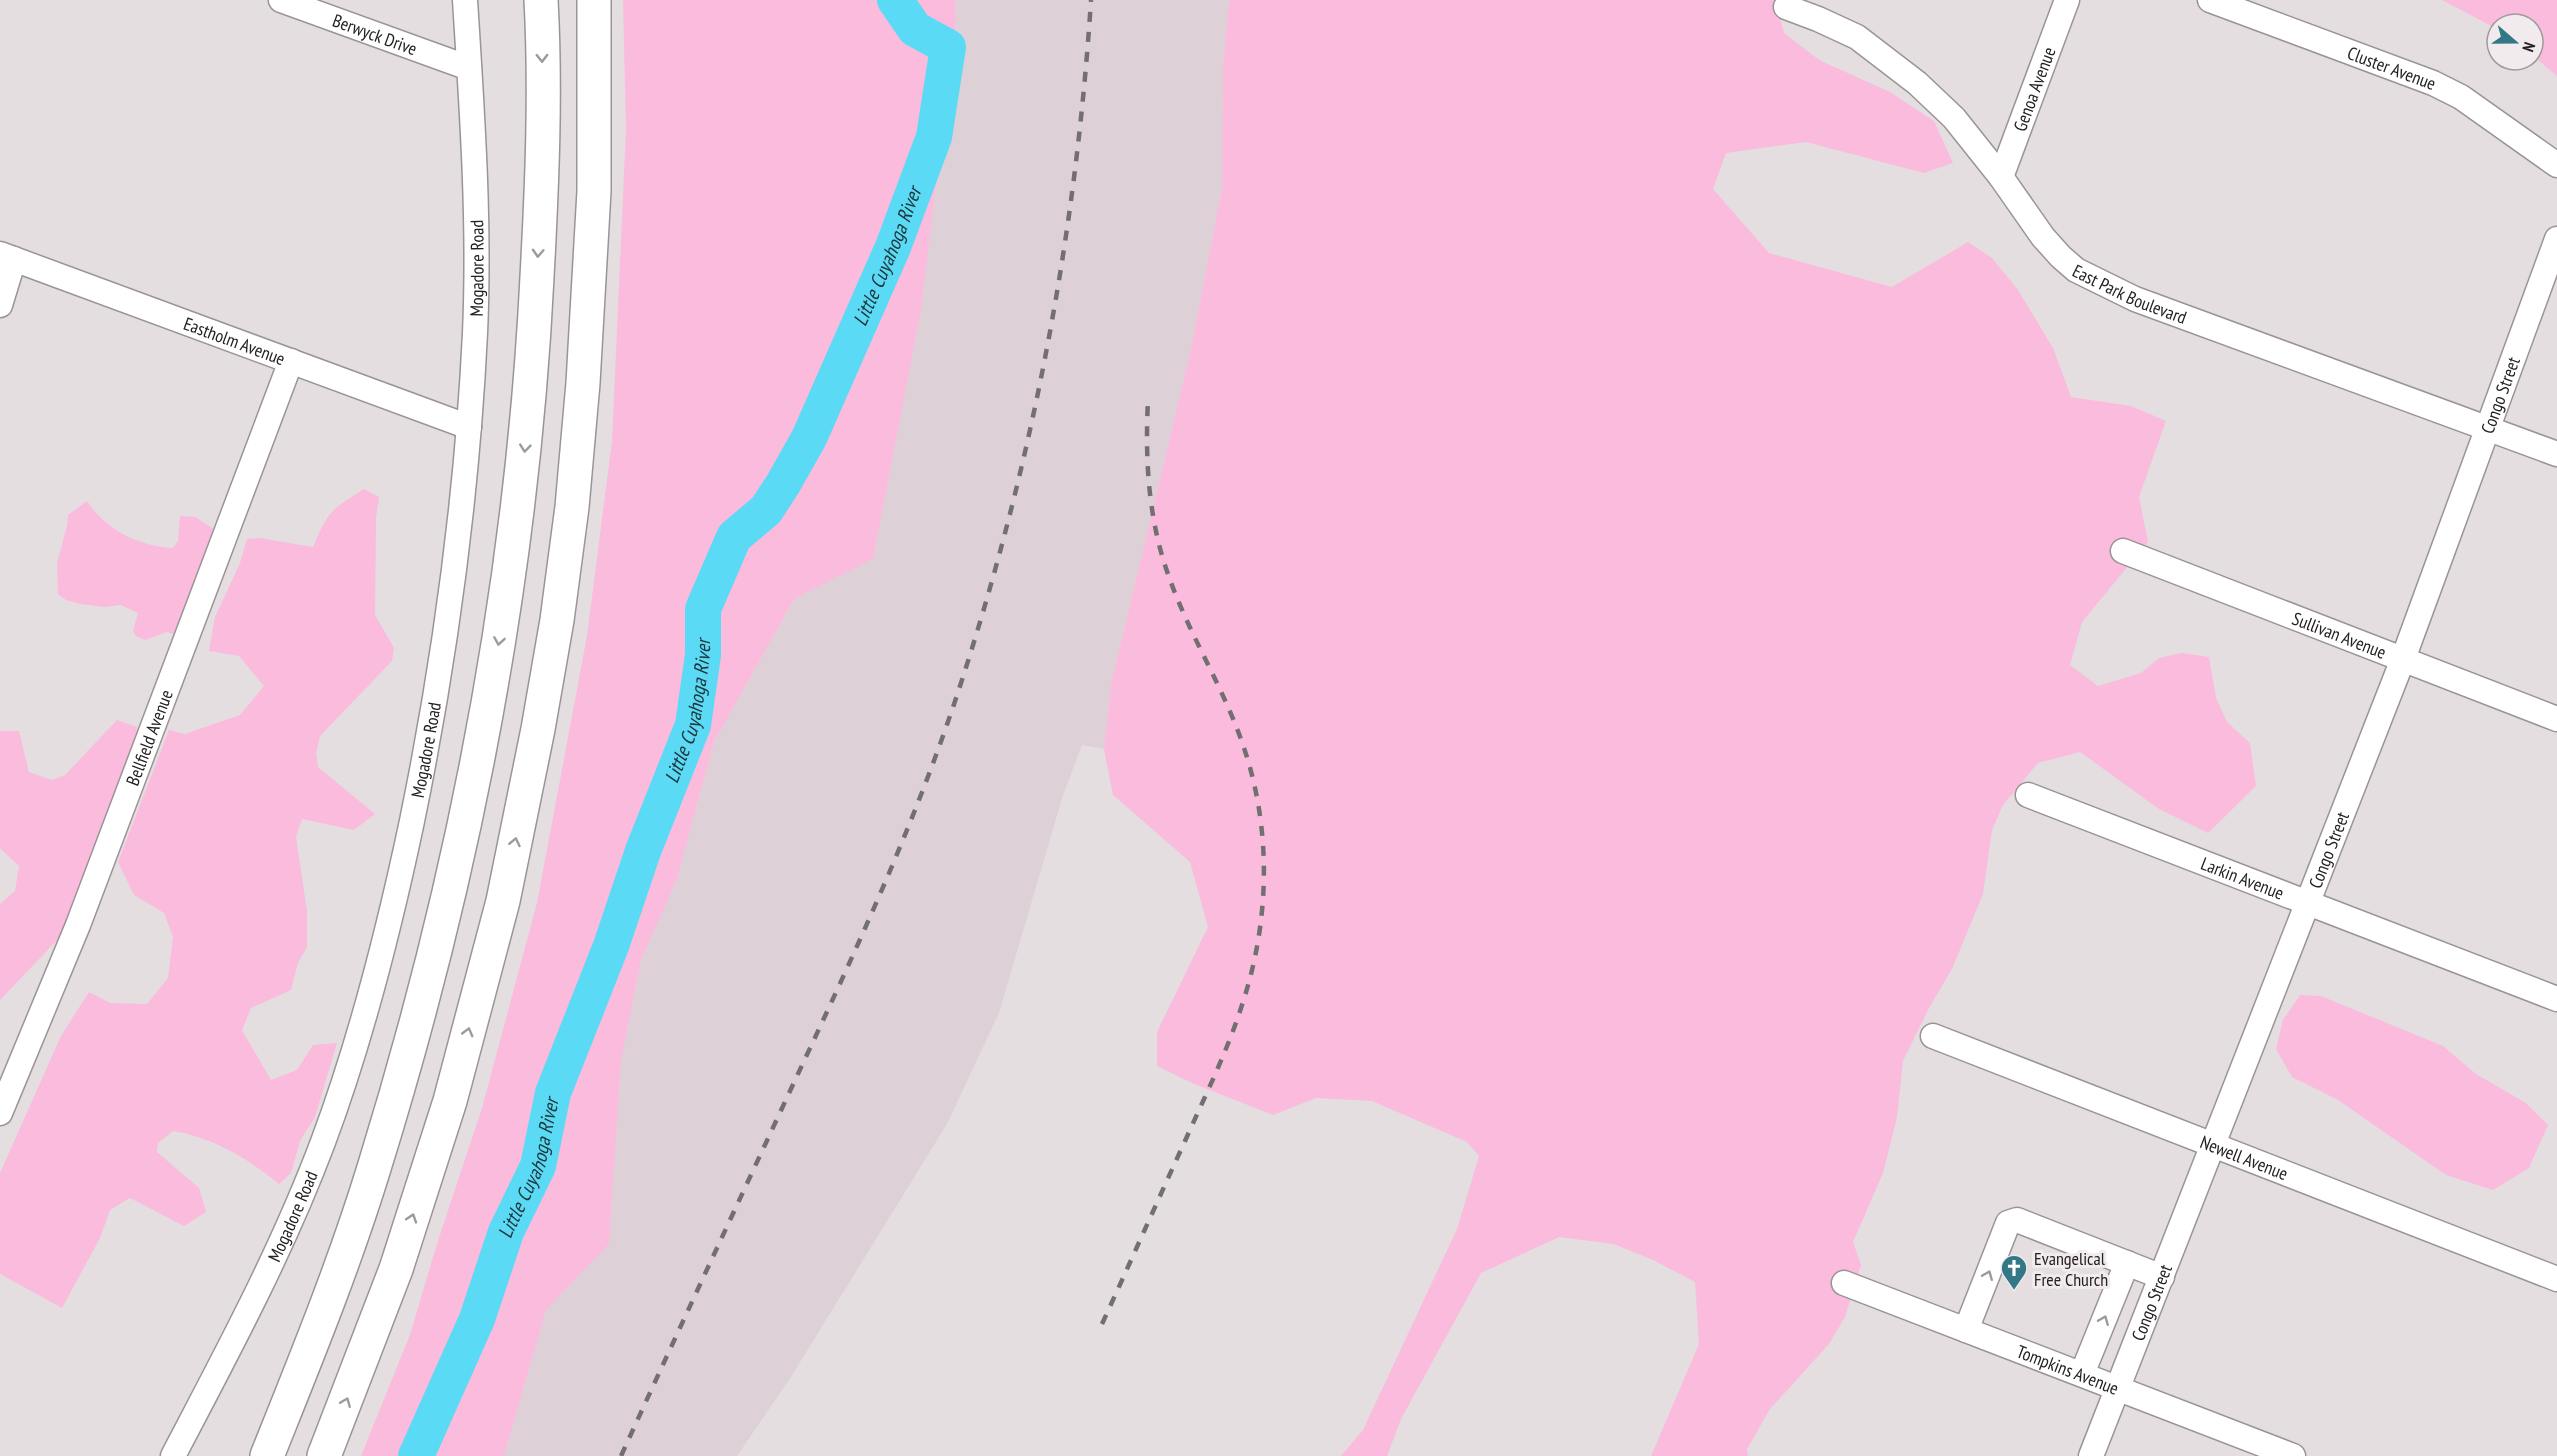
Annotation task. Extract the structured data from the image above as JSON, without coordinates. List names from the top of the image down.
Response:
{
  "streets": {
    "street": [
      "Berwyck Drive",
      "Cluster Avenue",
      "Genoa Avenue",
      "Mogadore Road",
      "East Park Boulevard",
      "Eastholm Avenue",
      "Congo Street",
      "Sullivan Avenue",
      "Bellfield Avenue",
      "Larkin Avenue",
      "Newell Avenue",
      "Tompkins Avenue"
    ]
  },
  "crossings": [
    ["Berwyck Drive", "Mogadore Road"],
    ["Genoa Avenue", "East Park Boulevard"],
    ["Mogadore Road", "Eastholm Avenue"],
    ["East Park Boulevard", "Congo Street"],
    ["Eastholm Avenue", "Bellfield Avenue"],
    ["Congo Street", "Sullivan Avenue"],
    ["Congo Street", "Larkin Avenue"],
    ["Congo Street", "Newell Avenue"],
    ["Congo Street", "Tompkins Avenue"]
  ],
  "water": ["Little Cuyahoga River"],
  "places": {
    "church": ["Evangelical Free Church"]
  },
  "north": "right"
}
